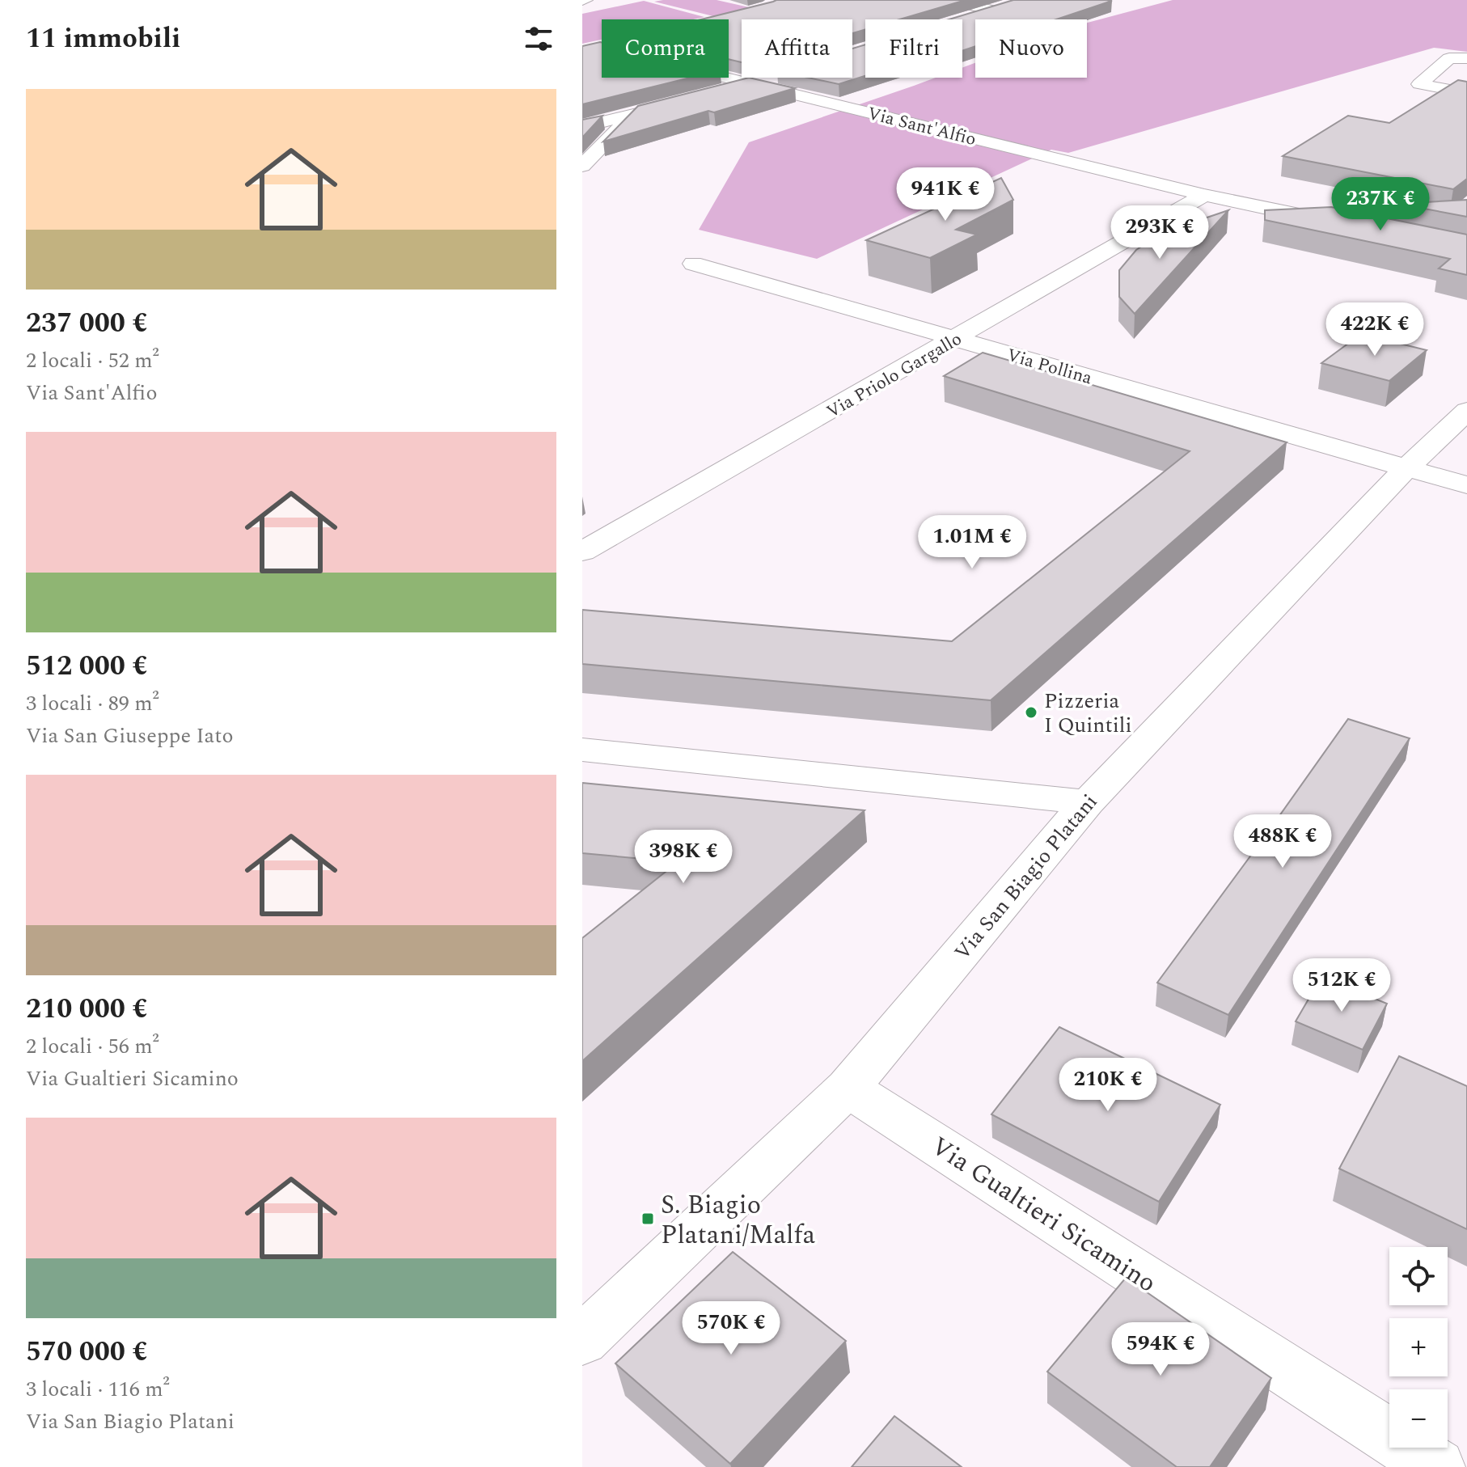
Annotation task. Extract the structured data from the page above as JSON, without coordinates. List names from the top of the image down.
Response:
{
  "streets": {
    "street": [
      "Via Sant'Alfio",
      "Via Pollina",
      "Via Priolo Gargallo",
      "Via San Biagio Platani",
      "Via Gualtieri Sicamino"
    ]
  },
  "crossings": [
    ["Via Sant'Alfio", "Via Priolo Gargallo"],
    ["Via Pollina", "Via Priolo Gargallo"],
    ["Via Pollina", "Via San Biagio Platani"],
    ["Via San Biagio Platani", "Via Gualtieri Sicamino"]
  ],
  "places": {
    "other": ["Pizzeria I Quintili"],
    "transit": ["S. Biagio Platani/Malfa"]
  },
  "page": {
    "heading": "11 immobili",
    "chip": [
      "Compra",
      "Affitta",
      "Filtri",
      "Nuovo"
    ],
    "list": [
      {
        "name": "237 000 €",
        "note": "2 locali · 52 m² · Via Sant'Alfio"
      },
      {
        "name": "512 000 €",
        "note": "3 locali · 89 m² · Via San Giuseppe Iato"
      },
      {
        "name": "210 000 €",
        "note": "2 locali · 56 m² · Via Gualtieri Sicamino"
      },
      {
        "name": "570 000 €",
        "note": "3 locali · 116 m² · Via San Biagio Platani"
      }
    ],
    "price": [
      "941K €",
      "237K €",
      "293K €",
      "422K €",
      "1.01M €",
      "488K €",
      "398K €",
      "512K €",
      "210K €",
      "570K €",
      "594K €"
    ],
    "map_buttons": ["+", "−"]
  }
}
